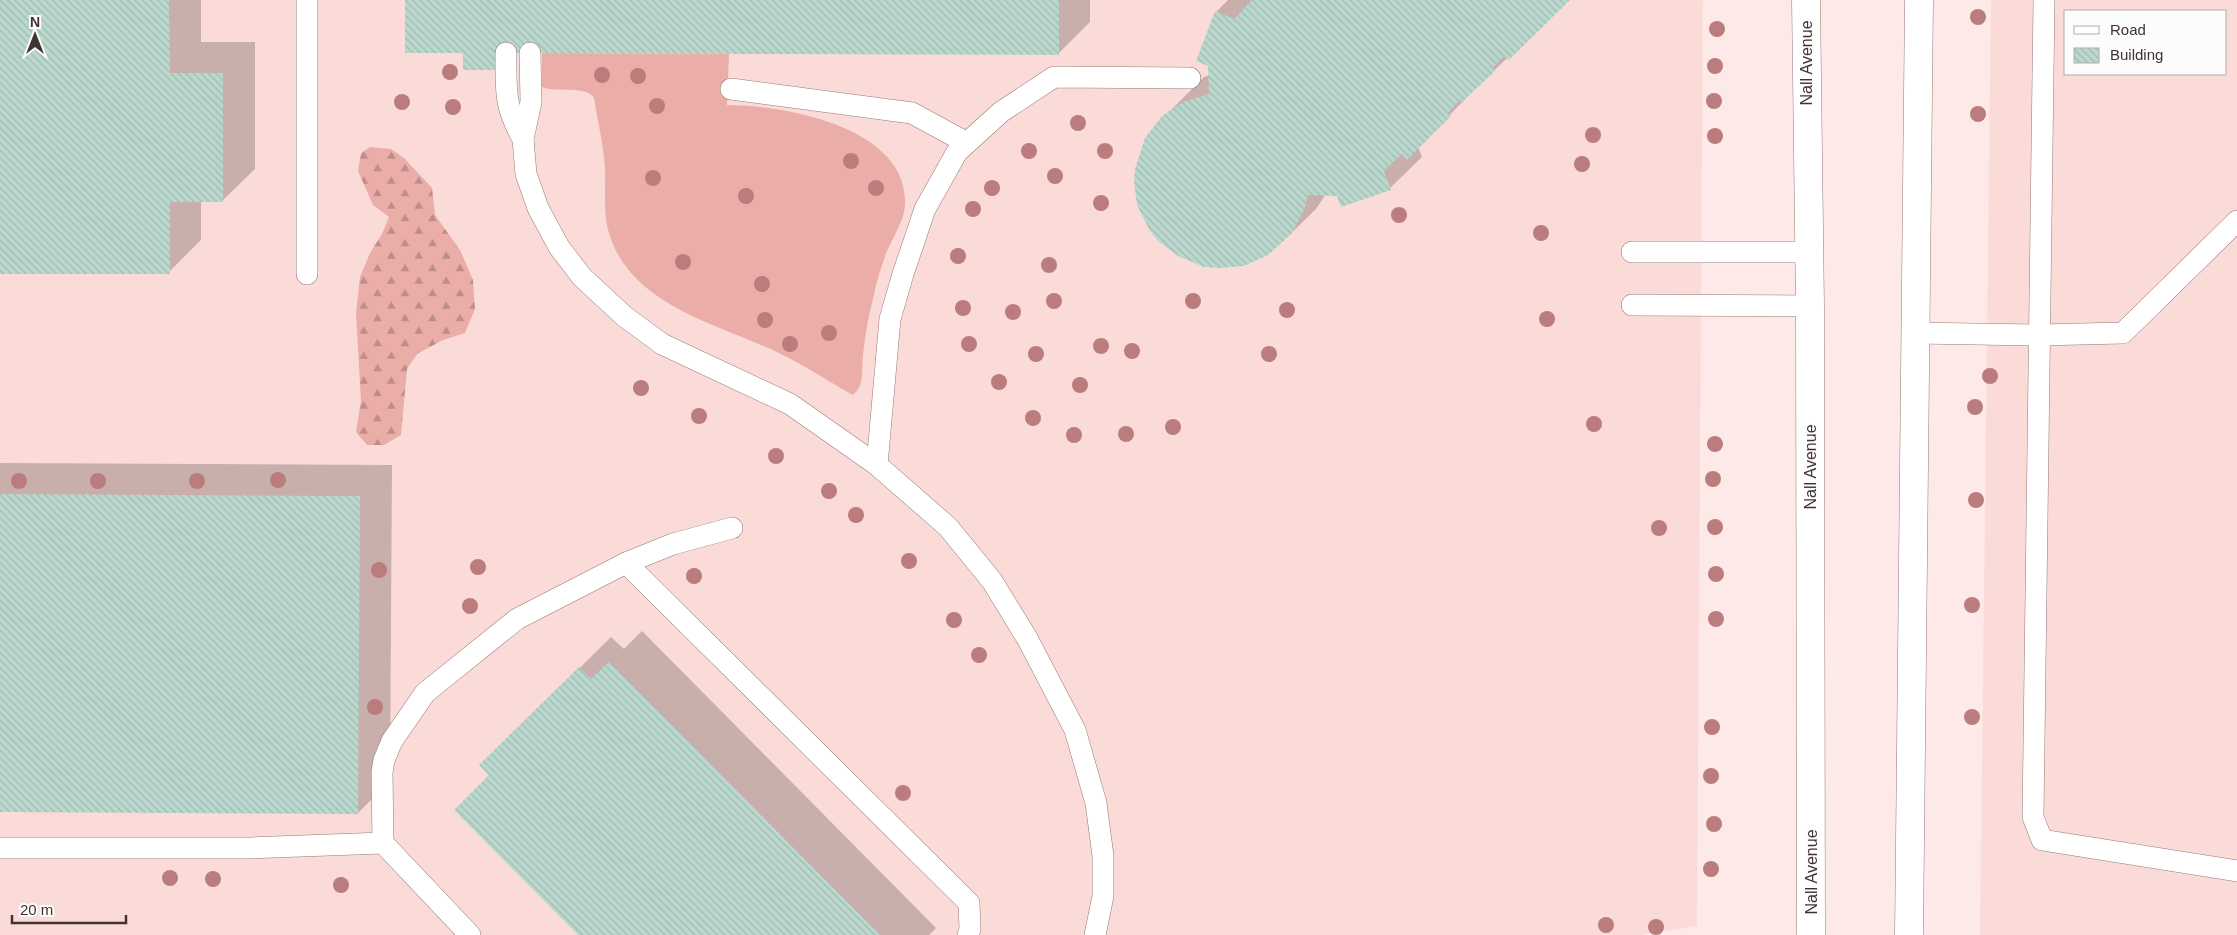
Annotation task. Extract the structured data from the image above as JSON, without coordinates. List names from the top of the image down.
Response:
{
  "streets": {
    "main road": ["Nall Avenue"]
  },
  "legend": ["Road", "Building"],
  "scale_bar": "20 m",
  "north": "top"
}
